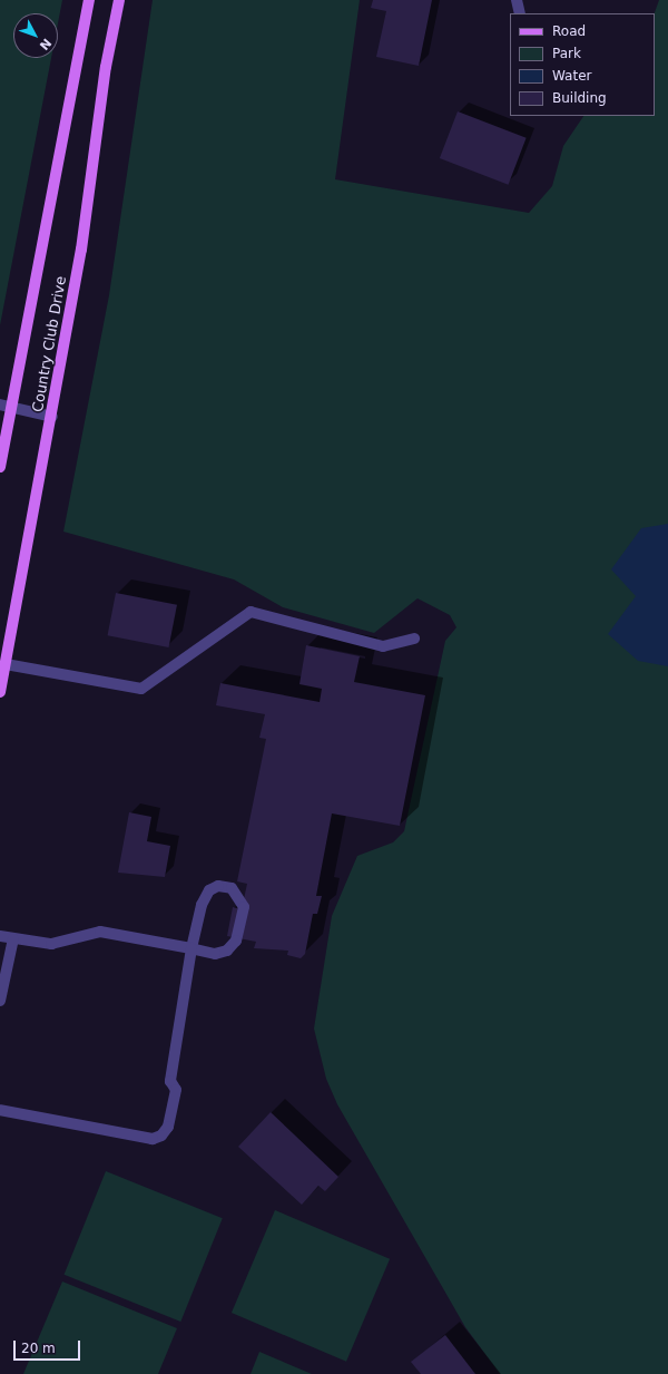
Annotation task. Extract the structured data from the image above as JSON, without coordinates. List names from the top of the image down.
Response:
{
  "streets": {
    "main road": ["Country Club Drive"]
  },
  "legend": [
    "Road",
    "Park",
    "Water",
    "Building"
  ],
  "scale_bar": "20 m",
  "north": "bottom right"
}
